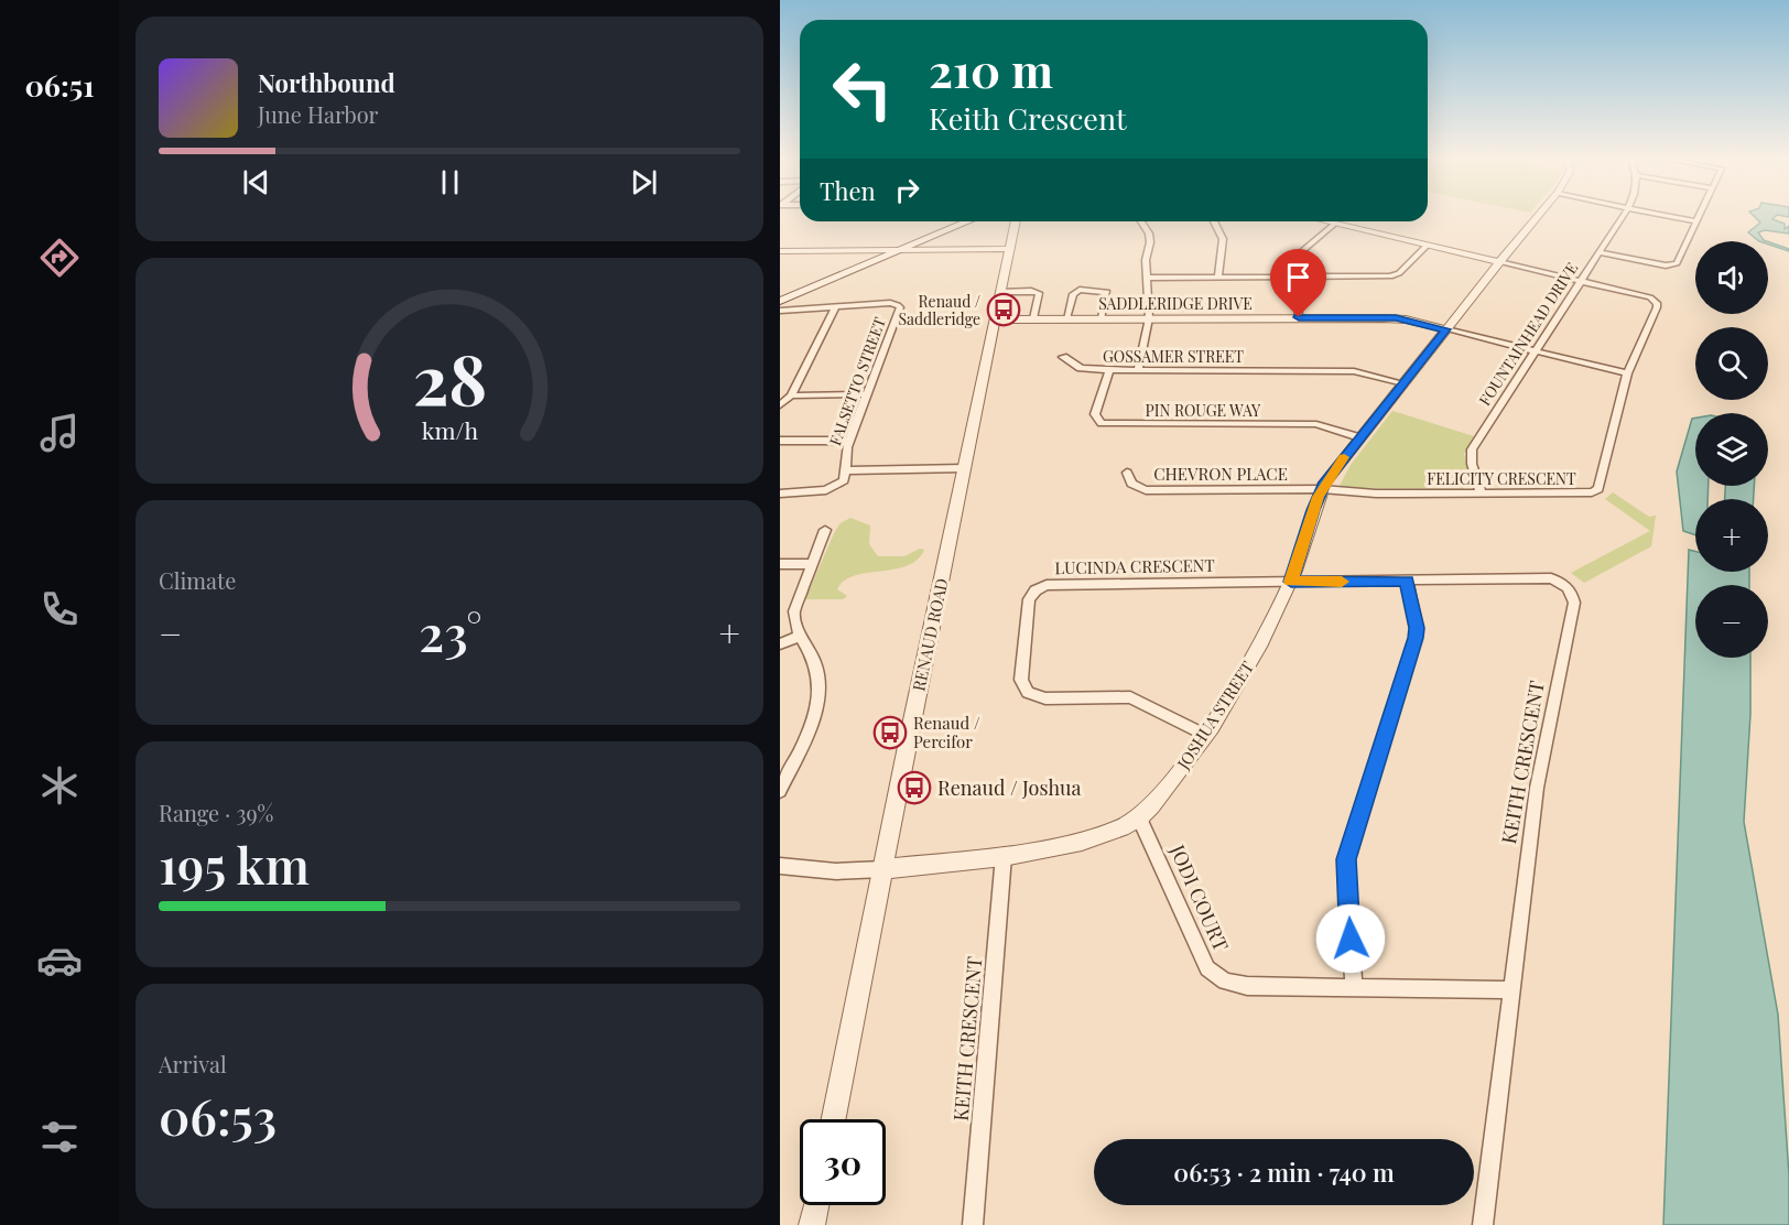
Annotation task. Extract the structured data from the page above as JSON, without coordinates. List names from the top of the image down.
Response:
{
  "streets": {
    "street": [
      "SADDLERIDGE DRIVE",
      "FOUNTAINHEAD DRIVE",
      "GOSSAMER STREET",
      "FALSETTO STREET",
      "PIN ROUGE WAY",
      "CHEVRON PLACE",
      "FELICITY CRESCENT",
      "LUCINDA CRESCENT",
      "RENAUD ROAD",
      "JOSHUA STREET",
      "KEITH CRESCENT",
      "JODI COURT"
    ]
  },
  "crossings": [
    ["SADDLERIDGE DRIVE", "FOUNTAINHEAD DRIVE"],
    ["SADDLERIDGE DRIVE", "FELICITY CRESCENT"],
    ["SADDLERIDGE DRIVE", "RENAUD ROAD"],
    ["SADDLERIDGE DRIVE", "JOSHUA STREET"],
    ["FOUNTAINHEAD DRIVE", "FELICITY CRESCENT"],
    ["GOSSAMER STREET", "PIN ROUGE WAY"],
    ["GOSSAMER STREET", "JOSHUA STREET"],
    ["PIN ROUGE WAY", "JOSHUA STREET"],
    ["CHEVRON PLACE", "FELICITY CRESCENT"],
    ["CHEVRON PLACE", "JOSHUA STREET"],
    ["FELICITY CRESCENT", "JOSHUA STREET"],
    ["LUCINDA CRESCENT", "JOSHUA STREET"],
    ["LUCINDA CRESCENT", "KEITH CRESCENT"],
    ["RENAUD ROAD", "JOSHUA STREET"],
    ["JOSHUA STREET", "KEITH CRESCENT"],
    ["JOSHUA STREET", "JODI COURT"],
    ["KEITH CRESCENT", "JODI COURT"]
  ],
  "places": {
    "bus stop": ["Renaud / Saddleridge", "Renaud / Percifor", "Renaud / Joshua"]
  },
  "page": {
    "tabs": "06:51",
    "turn": ["210 m", "Keith Crescent"],
    "song": ["Northbound", "June Harbor"],
    "then": "Then",
    "map_buttons": ["+", "−"],
    "tile": [
      "Climate",
      ["Range · 39%", "195 km"],
      ["Arrival", "06:53"]
    ],
    "heat": ["−", "23°", "+"],
    "limit": "30",
    "trip": "06:53 · 2 min · 740 m",
    "gauge": ["28", "km/h"]
  }
}
